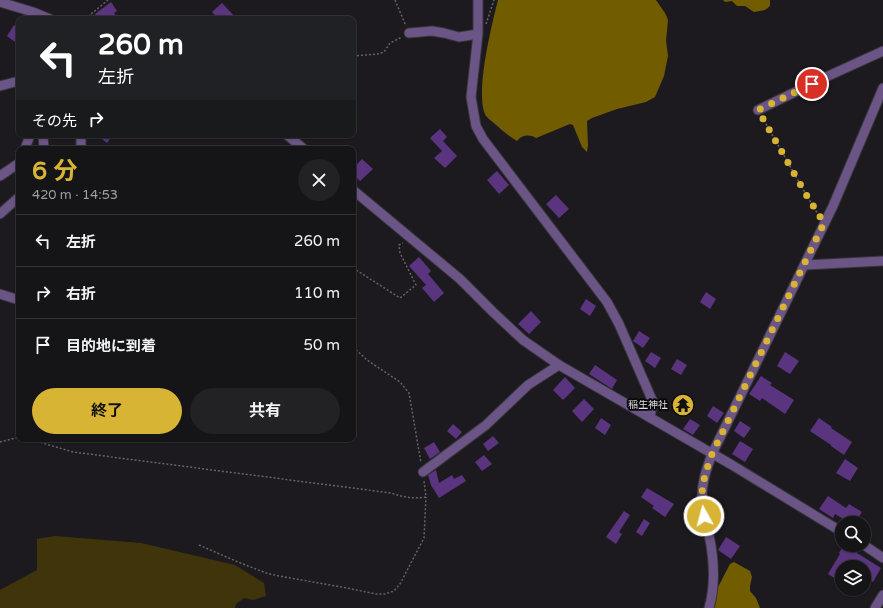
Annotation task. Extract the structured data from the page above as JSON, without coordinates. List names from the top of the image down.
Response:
{
  "places": {
    "temple": ["稲生神社"]
  },
  "page": {
    "turn": ["260 m", "左折"],
    "then": "その先",
    "heading": ["6 分", "420 m · 14:53"],
    "list": [
      {
        "name": "左折",
        "value": "260 m"
      },
      {
        "name": "右折",
        "value": "110 m"
      },
      {
        "name": "目的地に到着",
        "value": "50 m"
      }
    ],
    "buttons": ["終了", "共有"]
  }
}
